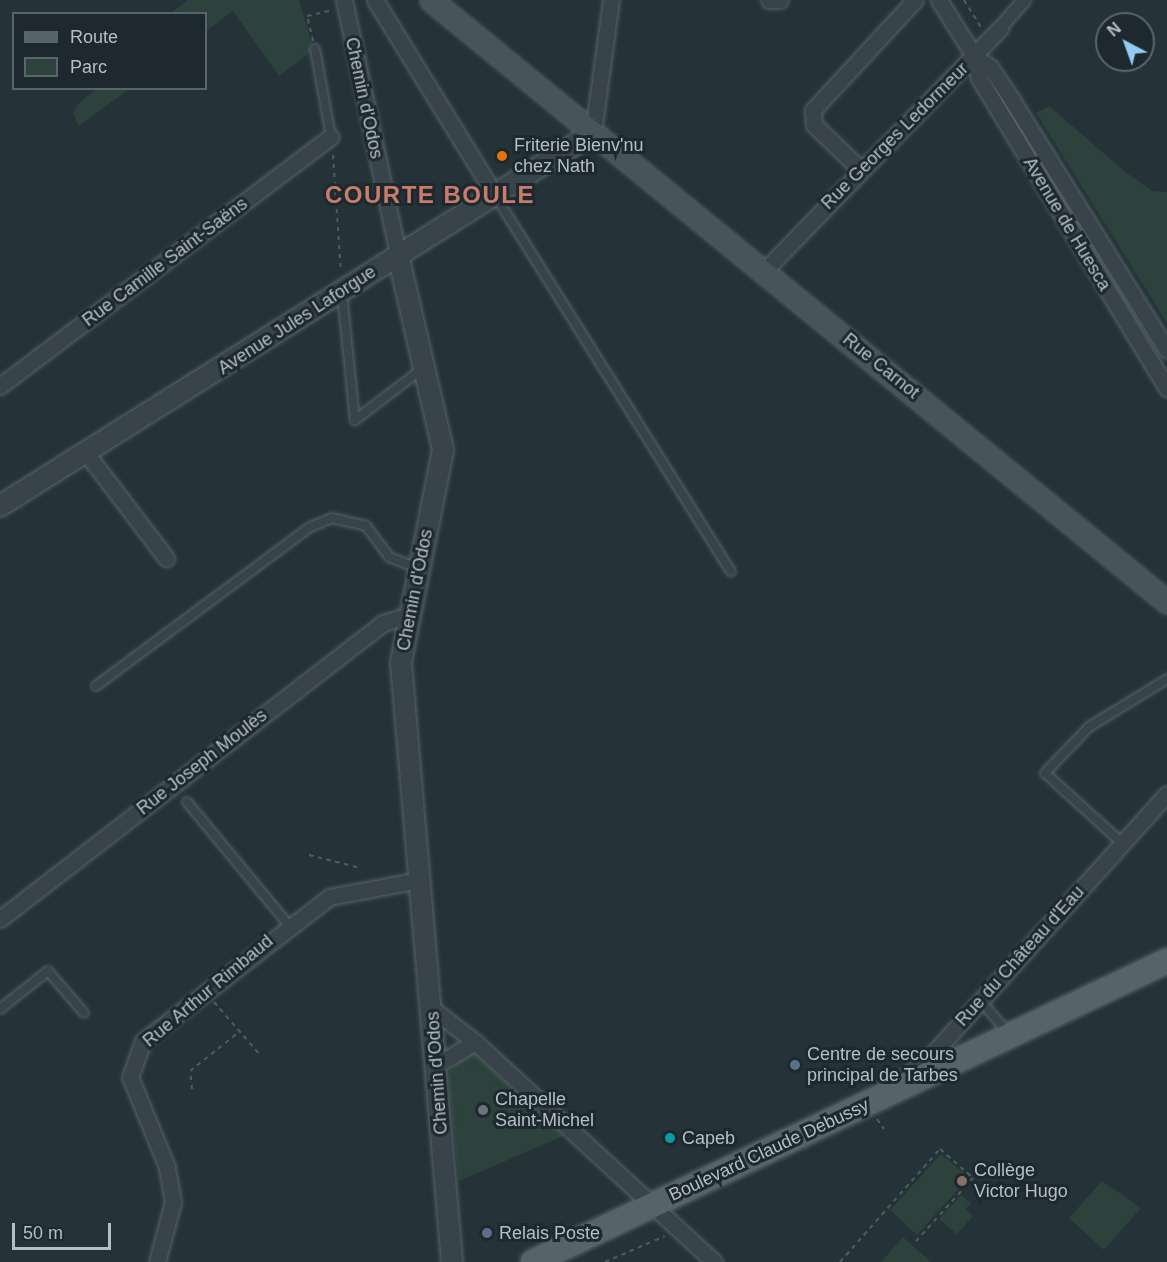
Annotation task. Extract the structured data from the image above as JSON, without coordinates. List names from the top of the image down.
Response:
{
  "streets": {
    "main road": ["Rue Carnot", "Boulevard Claude Debussy"],
    "street": [
      "Chemin d'Odos",
      "Rue Georges Ledormeur",
      "Avenue de Huesca",
      "Rue Camille Saint-Saëns",
      "Avenue Jules Laforgue",
      "Rue Joseph Moulès",
      "Rue du Château d'Eau",
      "Rue Arthur Rimbaud"
    ]
  },
  "crossings": [
    ["Chemin d'Odos", "Avenue Jules Laforgue"],
    ["Chemin d'Odos", "Rue Joseph Moulès"],
    ["Chemin d'Odos", "Rue Arthur Rimbaud"],
    ["Rue Georges Ledormeur", "Avenue de Huesca"],
    ["Rue Georges Ledormeur", "Rue Carnot"],
    ["Avenue Jules Laforgue", "Rue Carnot"],
    ["Rue du Château d'Eau", "Boulevard Claude Debussy"]
  ],
  "districts": ["COURTE BOULE"],
  "places": [
    "Friterie Bienv'nu chez Nath",
    "Centre de secours principal de Tarbes",
    "Chapelle Saint-Michel",
    "Capeb",
    "Collège Victor Hugo",
    "Relais Poste"
  ],
  "legend": ["Route", "Parc"],
  "scale_bar": "50 m",
  "north": "top left"
}
